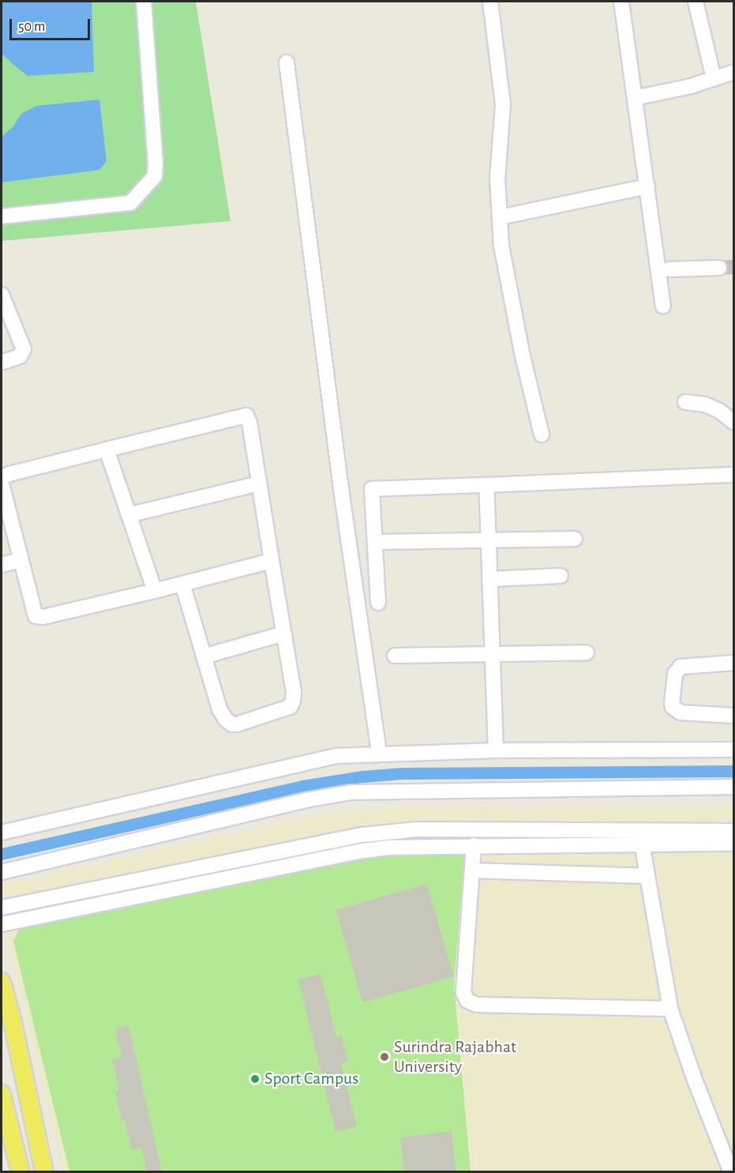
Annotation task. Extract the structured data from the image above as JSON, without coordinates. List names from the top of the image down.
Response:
{
  "places": ["Surindra Rajabhat University", "Sport Campus"],
  "scale_bar": "50 m"
}
